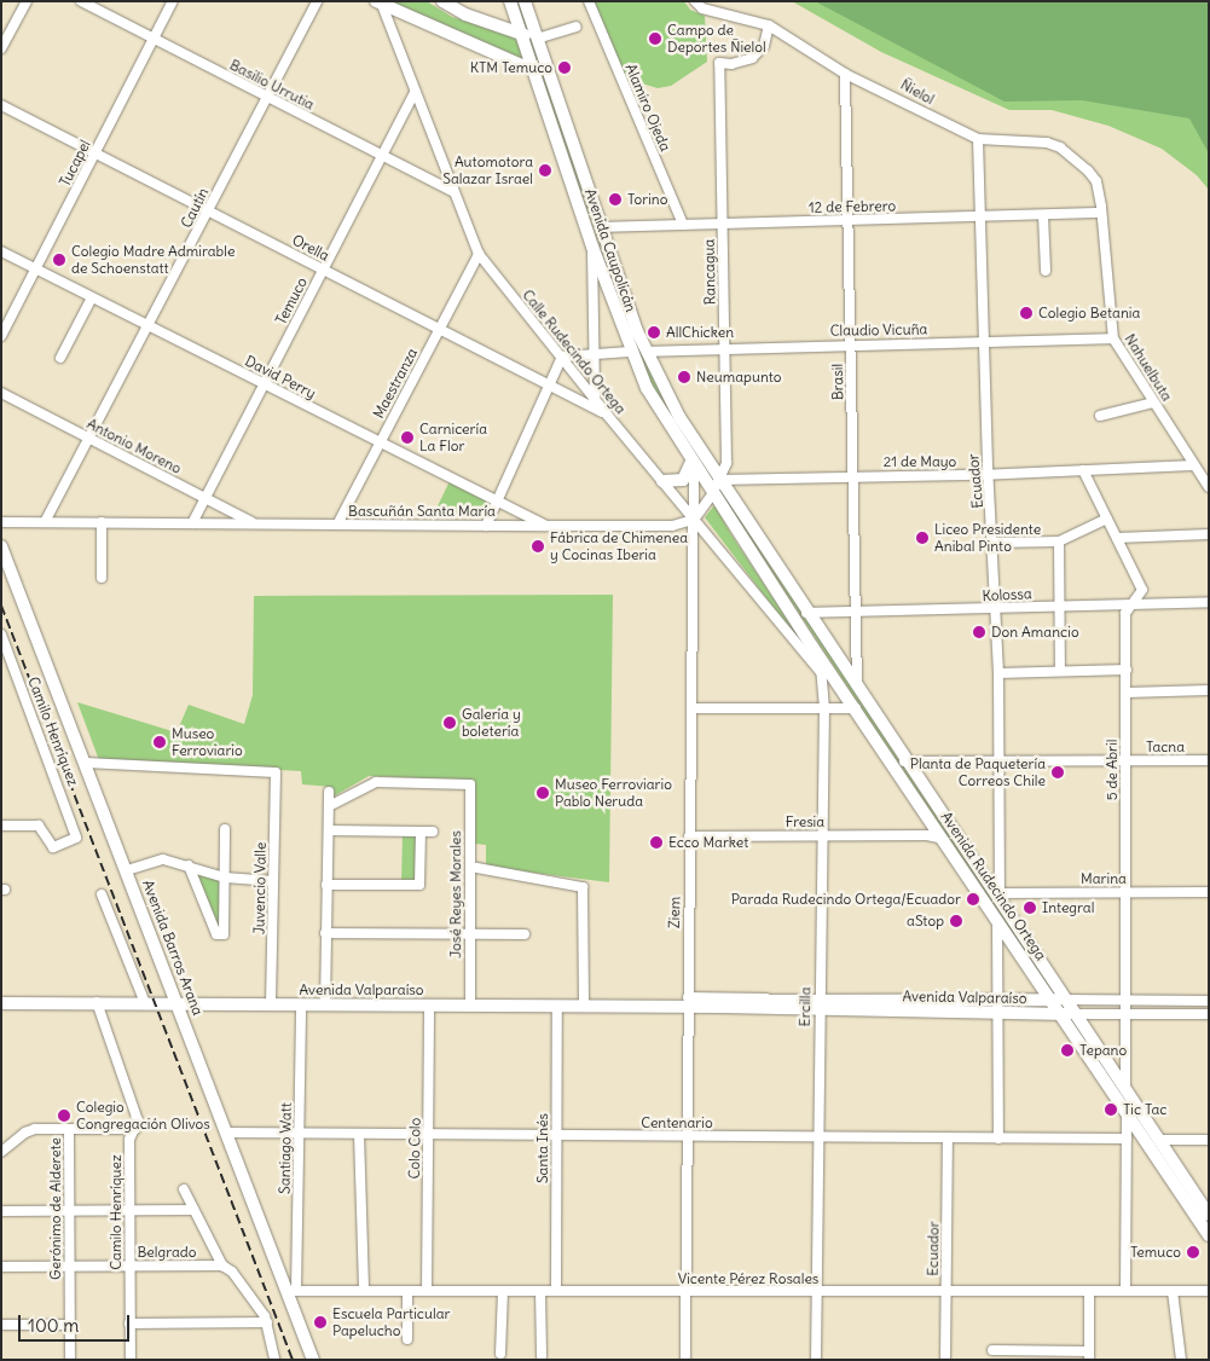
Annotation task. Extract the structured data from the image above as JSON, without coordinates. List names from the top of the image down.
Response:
{
  "streets": {
    "main road": [
      "Avenida Caupolicán",
      "Avenida Rudecindo Ortega",
      "Avenida Barros Arana",
      "Avenida Valparaíso"
    ],
    "street": [
      "Basilio Urrutia",
      "Ñielol",
      "Alamiro Ojeda",
      "Tucapel",
      "12 de Febrero",
      "Cautín",
      "Orella",
      "Rancagua",
      "Temuco",
      "Claudio Vicuña",
      "Calle Rudecindo Ortega",
      "Nahuelbuta",
      "David Perry",
      "Brasil",
      "Maestranza",
      "Antonio Moreno",
      "21 de Mayo",
      "Ecuador",
      "Bascuñán Santa María",
      "Kolossa",
      "Camilo Henríquez",
      "Tacna",
      "5 de Abril",
      "Fresia",
      "Marina",
      "Juvencio Valle",
      "José Reyes Morales",
      "Ziem",
      "Ercilla",
      "Centenario",
      "Santiago Watt",
      "Colo Colo",
      "Santa Inés",
      "Gerónimo de Alderete",
      "Belgrado",
      "Vicente Pérez Rosales"
    ]
  },
  "crossings": [
    ["Basilio Urrutia", "Tucapel"],
    ["Basilio Urrutia", "Cautín"],
    ["Basilio Urrutia", "Temuco"],
    ["Basilio Urrutia", "Calle Rudecindo Ortega"],
    ["Ñielol", "12 de Febrero"],
    ["Ñielol", "Rancagua"],
    ["Ñielol", "Nahuelbuta"],
    ["Ñielol", "Brasil"],
    ["Ñielol", "Ecuador"],
    ["Alamiro Ojeda", "12 de Febrero"],
    ["Tucapel", "Orella"],
    ["Tucapel", "David Perry"],
    ["12 de Febrero", "Avenida Caupolicán"],
    ["12 de Febrero", "Rancagua"],
    ["12 de Febrero", "Nahuelbuta"],
    ["12 de Febrero", "Brasil"],
    ["12 de Febrero", "Ecuador"],
    ["Cautín", "Orella"],
    ["Cautín", "David Perry"],
    ["Cautín", "Antonio Moreno"],
    ["Cautín", "Bascuñán Santa María"],
    ["Orella", "Temuco"],
    ["Orella", "Calle Rudecindo Ortega"],
    ["Orella", "Maestranza"],
    ["Avenida Caupolicán", "Rancagua"],
    ["Avenida Caupolicán", "Claudio Vicuña"],
    ["Avenida Caupolicán", "21 de Mayo"],
    ["Avenida Caupolicán", "Avenida Rudecindo Ortega"],
    ["Avenida Caupolicán", "Ziem"],
    ["Rancagua", "Claudio Vicuña"],
    ["Rancagua", "21 de Mayo"],
    ["Rancagua", "Avenida Rudecindo Ortega"],
    ["Temuco", "Calle Rudecindo Ortega"],
    ["Temuco", "David Perry"],
    ["Temuco", "Antonio Moreno"],
    ["Temuco", "Bascuñán Santa María"],
    ["Claudio Vicuña", "Nahuelbuta"],
    ["Claudio Vicuña", "Brasil"],
    ["Claudio Vicuña", "Ecuador"],
    ["Calle Rudecindo Ortega", "Maestranza"],
    ["Calle Rudecindo Ortega", "Bascuñán Santa María"],
    ["Calle Rudecindo Ortega", "Ziem"],
    ["Calle Rudecindo Ortega", "Ercilla"],
    ["Nahuelbuta", "21 de Mayo"],
    ["David Perry", "Maestranza"],
    ["David Perry", "Bascuñán Santa María"],
    ["Brasil", "21 de Mayo"],
    ["Brasil", "Kolossa"],
    ["Brasil", "Avenida Rudecindo Ortega"],
    ["Maestranza", "Bascuñán Santa María"],
    ["Antonio Moreno", "Bascuñán Santa María"],
    ["21 de Mayo", "Ecuador"],
    ["21 de Mayo", "5 de Abril"],
    ["21 de Mayo", "Avenida Rudecindo Ortega"],
    ["Ecuador", "Kolossa"],
    ["Ecuador", "Tacna"],
    ["Ecuador", "Marina"],
    ["Ecuador", "Avenida Rudecindo Ortega"],
    ["Ecuador", "Centenario"],
    ["Ecuador", "Vicente Pérez Rosales"],
    ["Bascuñán Santa María", "Ziem"],
    ["Kolossa", "5 de Abril"],
    ["Kolossa", "Avenida Rudecindo Ortega"],
    ["Camilo Henríquez", "Avenida Valparaíso"],
    ["Camilo Henríquez", "Belgrado"],
    ["Tacna", "5 de Abril"],
    ["Tacna", "Avenida Rudecindo Ortega"],
    ["5 de Abril", "Marina"],
    ["5 de Abril", "Avenida Rudecindo Ortega"],
    ["5 de Abril", "Avenida Valparaíso"],
    ["Fresia", "Avenida Rudecindo Ortega"],
    ["Fresia", "Ziem"],
    ["Fresia", "Ercilla"],
    ["Marina", "Avenida Rudecindo Ortega"],
    ["Avenida Rudecindo Ortega", "Avenida Valparaíso"],
    ["Avenida Rudecindo Ortega", "Ercilla"],
    ["Juvencio Valle", "Avenida Barros Arana"],
    ["Juvencio Valle", "Avenida Valparaíso"],
    ["José Reyes Morales", "Avenida Valparaíso"],
    ["Ziem", "Avenida Valparaíso"],
    ["Ziem", "Centenario"],
    ["Ziem", "Vicente Pérez Rosales"],
    ["Avenida Barros Arana", "Avenida Valparaíso"],
    ["Avenida Barros Arana", "Centenario"],
    ["Avenida Barros Arana", "Santiago Watt"],
    ["Avenida Barros Arana", "Vicente Pérez Rosales"],
    ["Avenida Valparaíso", "Ercilla"],
    ["Avenida Valparaíso", "Santiago Watt"],
    ["Avenida Valparaíso", "Colo Colo"],
    ["Avenida Valparaíso", "Santa Inés"],
    ["Ercilla", "Centenario"],
    ["Ercilla", "Vicente Pérez Rosales"],
    ["Centenario", "Santiago Watt"],
    ["Centenario", "Colo Colo"],
    ["Centenario", "Santa Inés"],
    ["Santiago Watt", "Vicente Pérez Rosales"],
    ["Colo Colo", "Vicente Pérez Rosales"],
    ["Santa Inés", "Vicente Pérez Rosales"],
    ["Gerónimo de Alderete", "Belgrado"]
  ],
  "places": [
    "Campo de Deportes Ñielol",
    "KTM Temuco",
    "Automotora Salazar Israel",
    "Torino",
    "Colegio Madre Admirable de Schoenstatt",
    "Colegio Betania",
    "AllChicken",
    "Neumapunto",
    "Carnicería La Flor",
    "Liceo Presidente Anibal Pinto",
    "Fábrica de Chimenea y Cocinas Iberia",
    "Don Amancio",
    "Galería y boletería",
    "Museo Ferroviario",
    "Planta de Paquetería Correos Chile",
    "Museo Ferroviario Pablo Neruda",
    "Ecco Market",
    "Parada Rudecindo Ortega/Ecuador",
    "Integral",
    "aStop",
    "Tepano",
    "Tic Tac",
    "Colegio Congregación Olivos",
    "Temuco",
    "Escuela Particular Papelucho"
  ],
  "scale_bar": "100 m"
}
